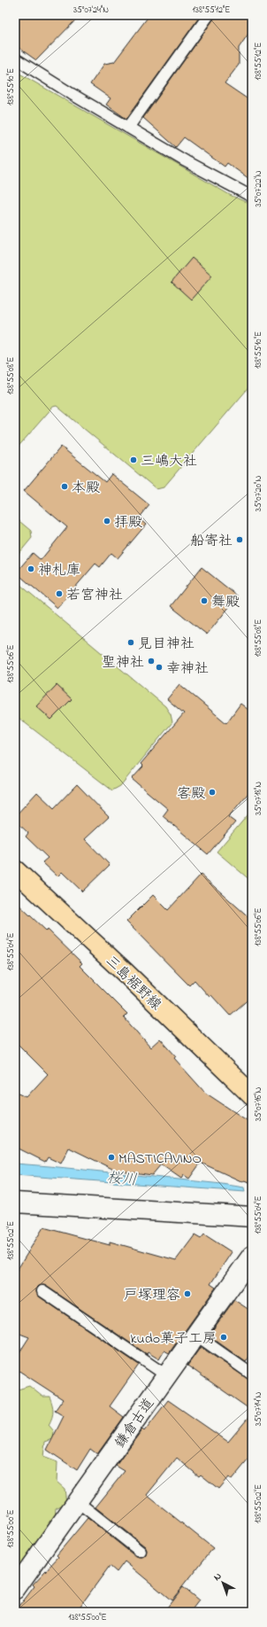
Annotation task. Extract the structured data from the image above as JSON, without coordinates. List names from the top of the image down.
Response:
{
  "streets": {
    "main road": ["三島裾野線"],
    "street": ["鎌倉古道"]
  },
  "water": ["桜川"],
  "places": [
    "三嶋大社",
    "本殿",
    "拝殿",
    "船寄社",
    "神札庫",
    "若宮神社",
    "舞殿",
    "見目神社",
    "聖神社",
    "幸神社",
    "客殿",
    "MASTICAVINO",
    "戸塚理容",
    "kudo菓子工房"
  ],
  "north": "top left",
  "coordinates": [
    "35°07'24\"N",
    "138°55'12\"E",
    "138°55'10\"E",
    "35°07'22\"N",
    "138°55'08\"E",
    "35°07'20\"N",
    "138°55'06\"E",
    "35°07'18\"N",
    "138°55'04\"E",
    "35°07'16\"N",
    "138°55'02\"E",
    "35°07'14\"N",
    "138°55'00\"E"
  ]
}
